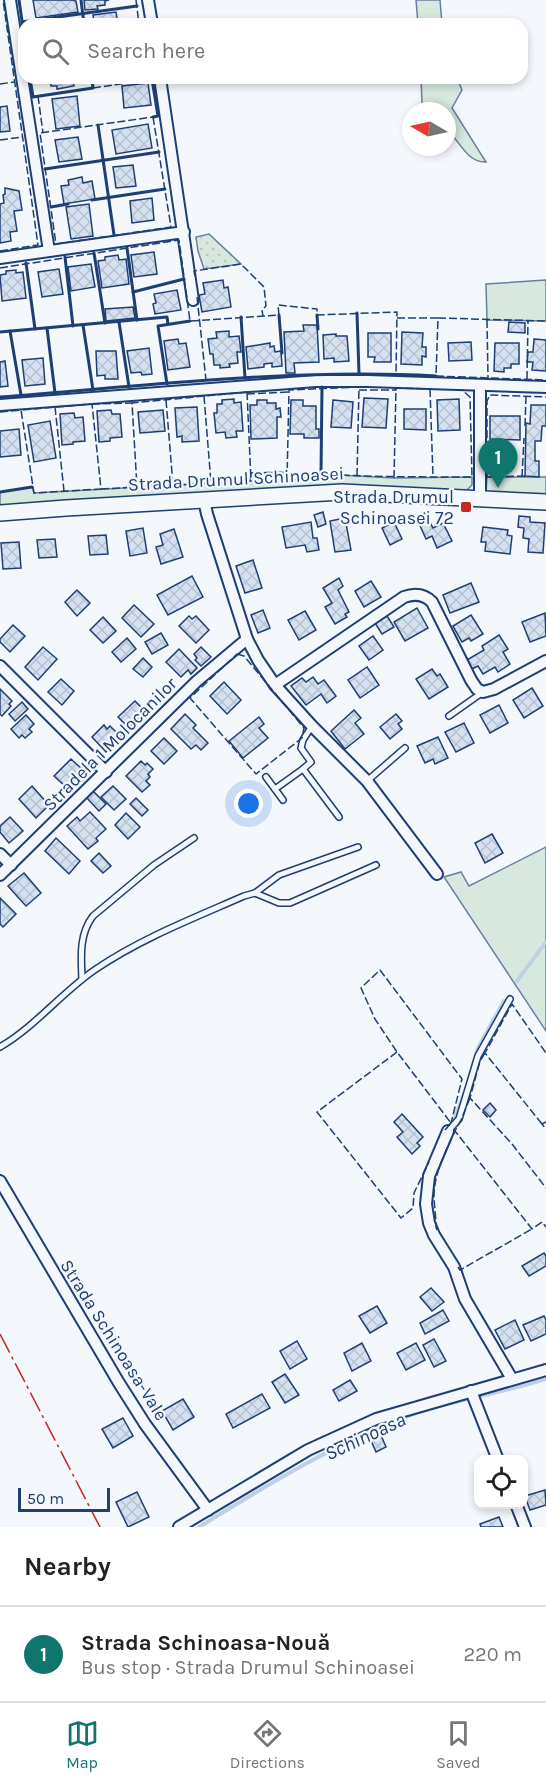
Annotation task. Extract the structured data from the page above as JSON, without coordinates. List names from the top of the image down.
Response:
{
  "streets": {
    "street": ["Strada Drumul Schinoasei", "Stradela 1 Molocanilor", "Strada Schinoasa-Vale"]
  },
  "water": ["Schinoasa"],
  "places": {
    "transit": ["Strada Drumul Schinoasei 72"]
  },
  "scale_bar": "50 m",
  "north": "left",
  "page": {
    "search": "Search here",
    "pins": "1",
    "scale": "50 m",
    "heading": "Nearby",
    "list": [
      {
        "mark": "1",
        "name": "Strada Schinoasa-Nouă",
        "note": "Bus stop · Strada Drumul Schinoasei",
        "value": "220 m"
      }
    ],
    "nav": ["Map", "Directions", "Saved"]
  }
}
